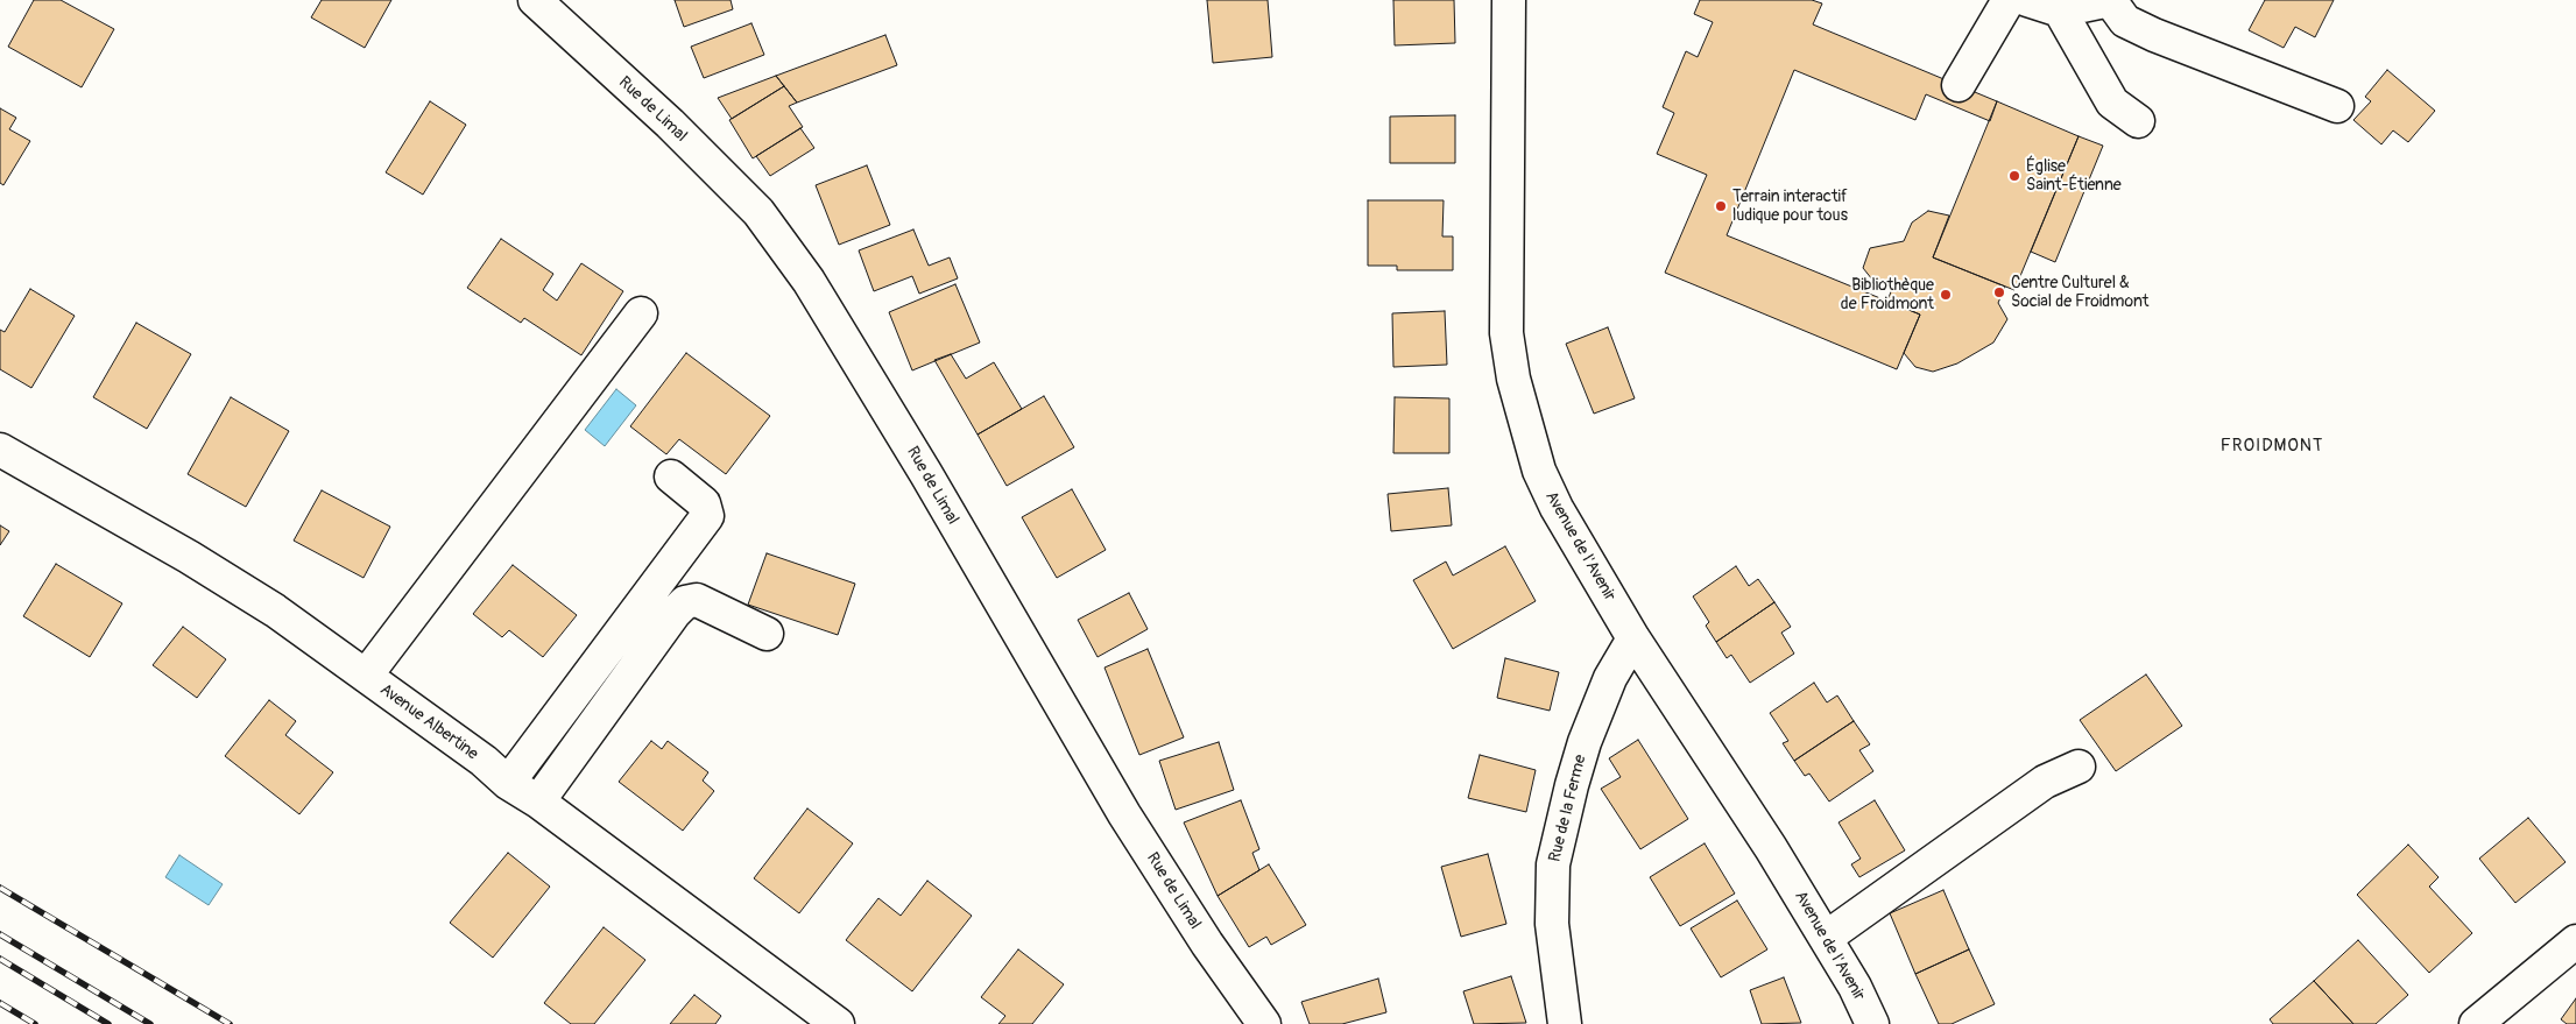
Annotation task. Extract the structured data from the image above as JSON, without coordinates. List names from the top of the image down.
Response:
{
  "streets": {
    "street": [
      "Rue de Limal",
      "Avenue de l'Avenir",
      "Avenue Albertine",
      "Rue de la Ferme"
    ]
  },
  "crossings": [
    ["Avenue de l'Avenir", "Rue de la Ferme"]
  ],
  "districts": ["FROIDMONT"],
  "places": [
    "Église Saint-Étienne",
    "Terrain interactif ludique pour tous",
    "Centre Culturel & Social de Froidmont",
    "Bibliothèque de Froidmont"
  ]
}
